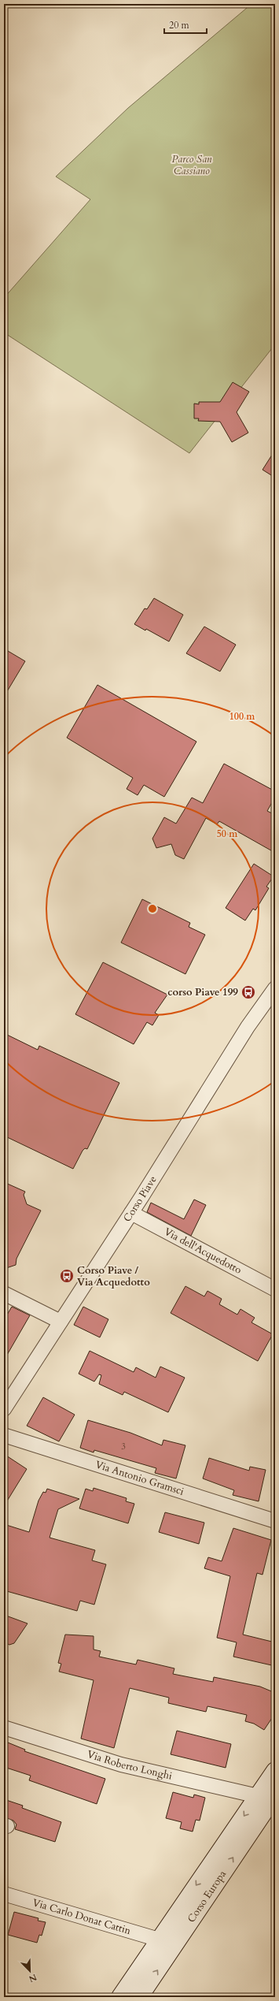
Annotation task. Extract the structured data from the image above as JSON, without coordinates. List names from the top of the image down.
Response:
{
  "streets": {
    "main road": ["Corso Europa"],
    "street": [
      "Corso Piave",
      "Via dell'Acquedotto",
      "Via Antonio Gramsci",
      "Via Roberto Longhi",
      "Via Carlo Donat Cattin"
    ]
  },
  "crossings": [
    ["Corso Piave", "Via dell'Acquedotto"]
  ],
  "parks": ["Parco San Cassiano"],
  "places": {
    "bus stop": ["corso Piave 199", "Corso Piave / Via Acquedotto"]
  },
  "house_numbers": ["3"],
  "scale_bar": "20 m",
  "north": "bottom right",
  "rings": ["100 m", "50 m"]
}
